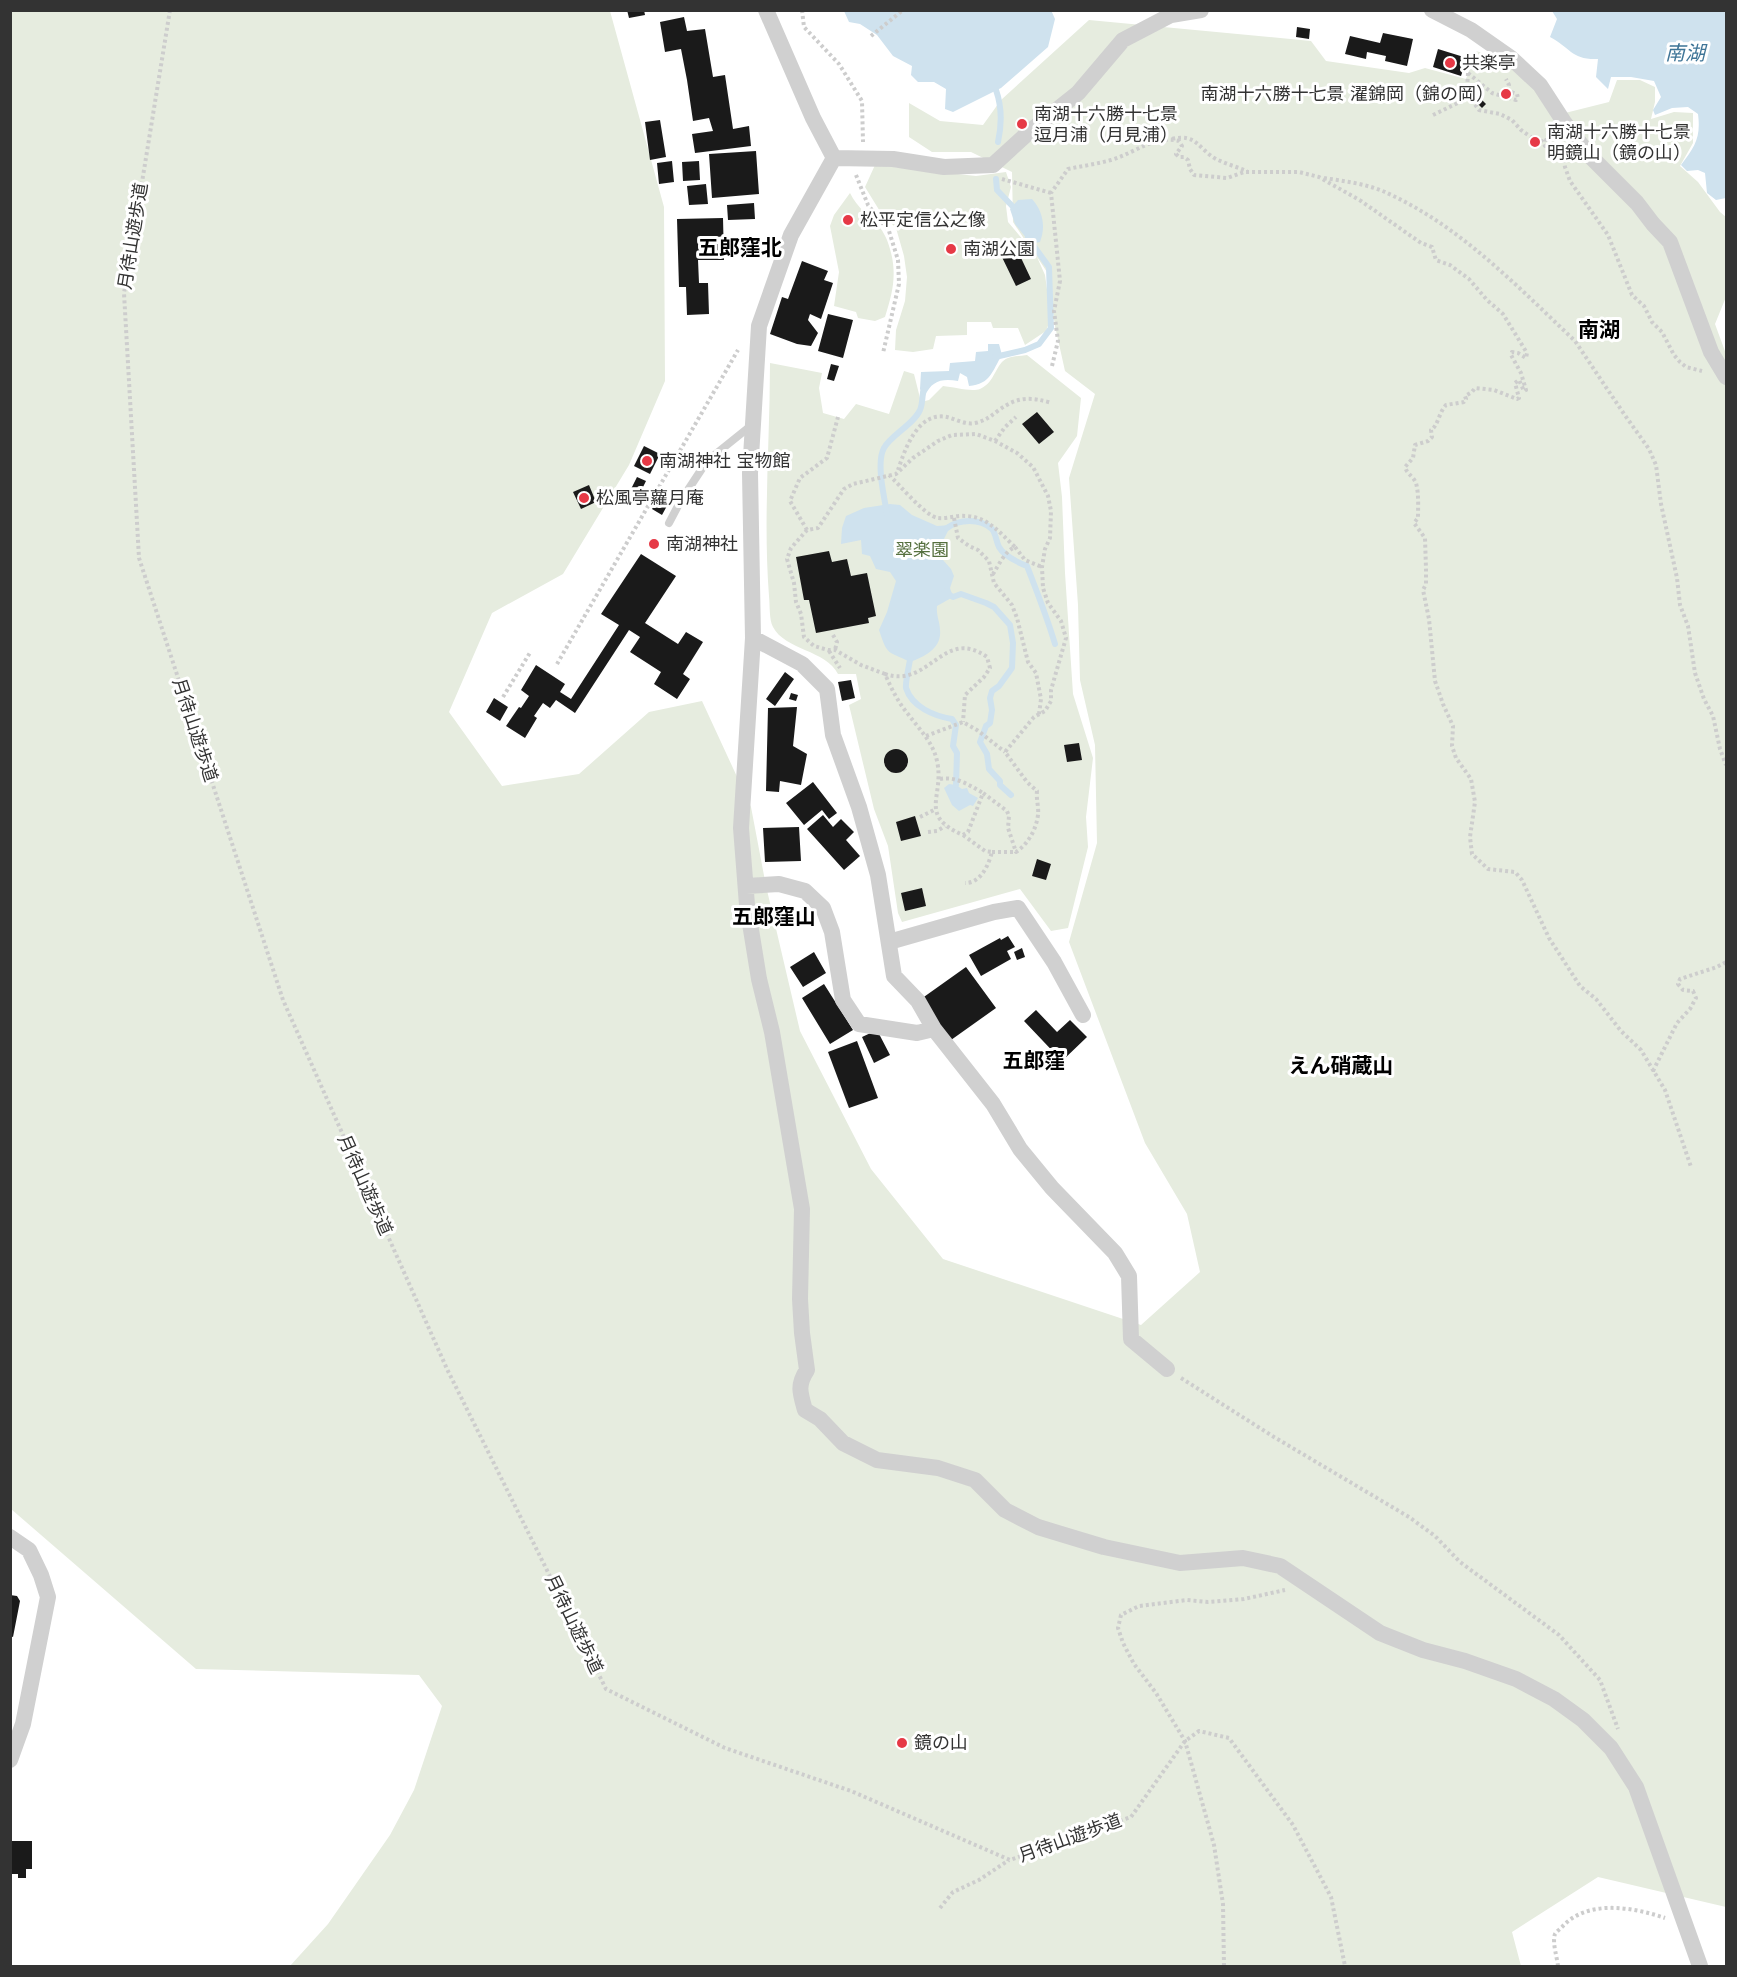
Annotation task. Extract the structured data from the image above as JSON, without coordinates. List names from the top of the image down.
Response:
{
  "streets": {
    "path": ["月待山遊歩道"]
  },
  "districts": [
    "五郎窪北",
    "南湖",
    "五郎窪山",
    "五郎窪",
    "えん硝蔵山"
  ],
  "water": ["南湖"],
  "parks": ["翠楽園"],
  "places": [
    "共楽亭",
    "南湖十六勝十七景 濯錦岡（錦の岡）",
    "南湖十六勝十七景 逗月浦（月見浦）",
    "南湖十六勝十七景 明鏡山（鏡の山）",
    "松平定信公之像",
    "南湖公園",
    "南湖神社 宝物館",
    "松風亭蘿月庵",
    "南湖神社",
    "鏡の山"
  ]
}
